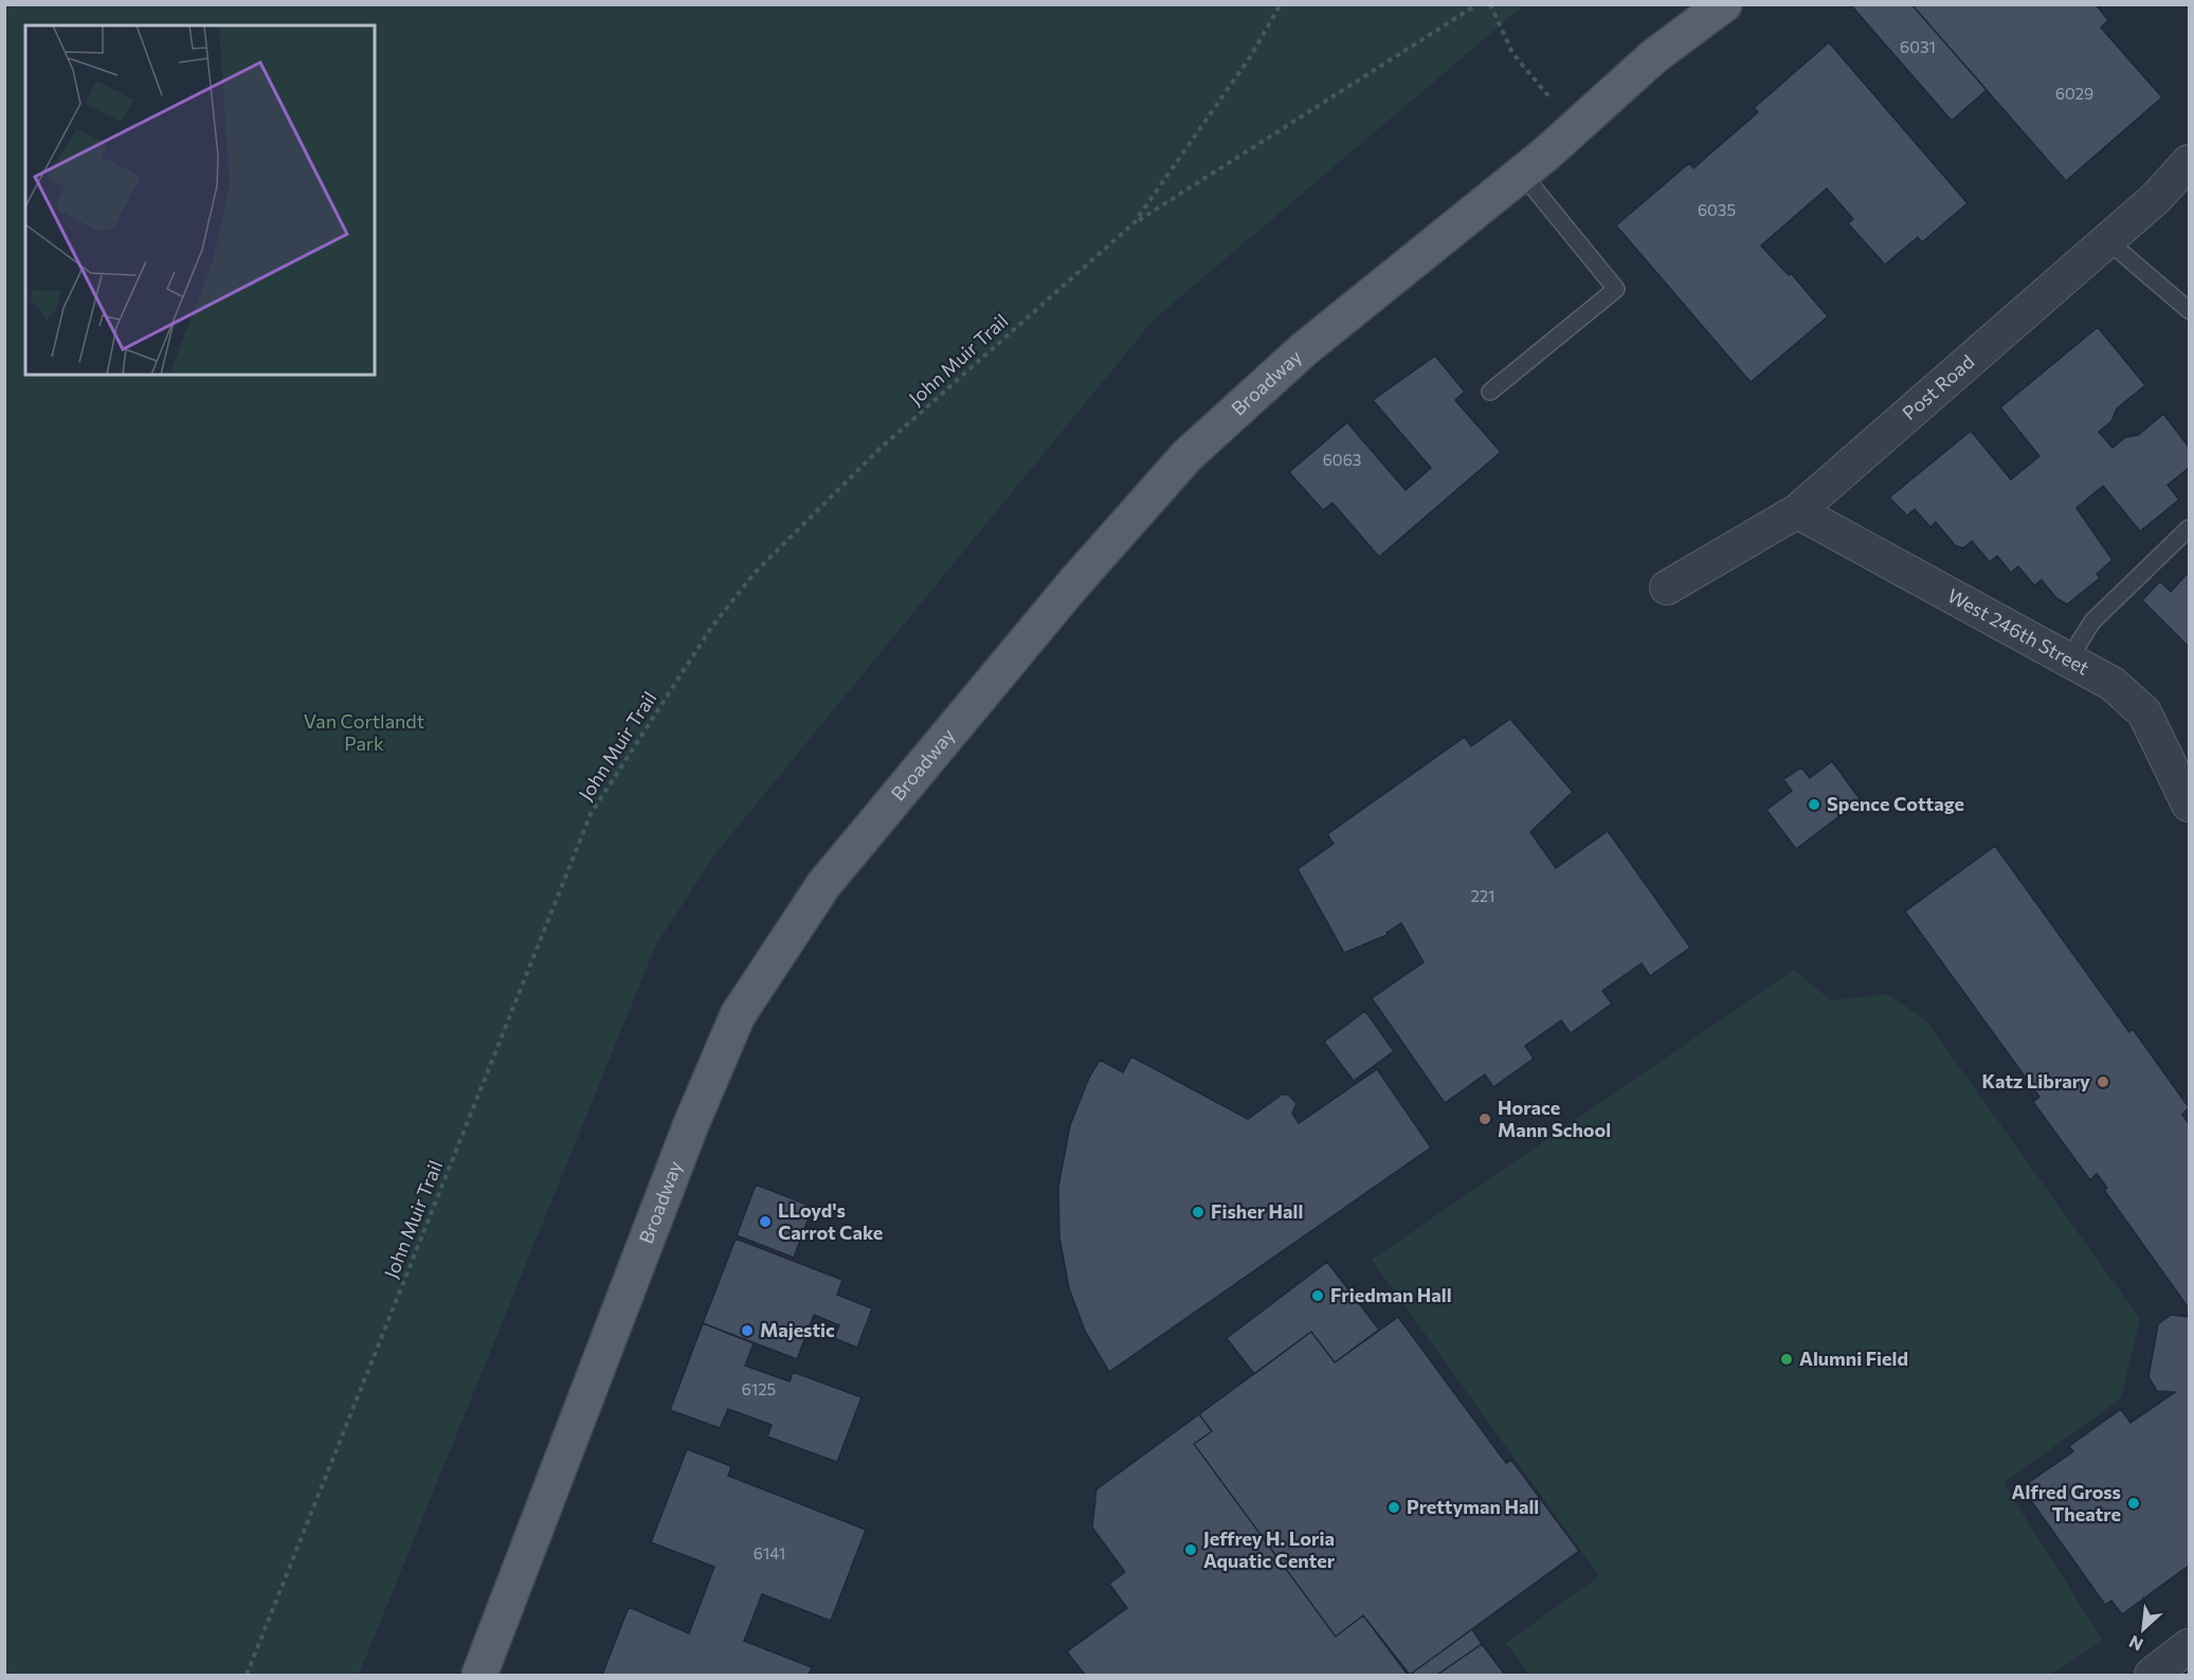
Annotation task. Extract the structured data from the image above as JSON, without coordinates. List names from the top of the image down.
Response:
{
  "streets": {
    "main road": ["Broadway"],
    "street": ["Post Road", "West 246th Street"],
    "path": ["John Muir Trail"]
  },
  "crossings": [
    ["Post Road", "West 246th Street"]
  ],
  "parks": ["Van Cortlandt Park"],
  "places": [
    "Spence Cottage",
    "Katz Library",
    "Horace Mann School",
    "Fisher Hall",
    "LLoyd's Carrot Cake",
    "Friedman Hall",
    "Majestic",
    "Alumni Field",
    "Alfred Gross Theatre",
    "Prettyman Hall",
    "Jeffrey H. Loria Aquatic Center"
  ],
  "house_numbers": [
    "6031",
    "6029",
    "6035",
    "6063",
    "221",
    "6125",
    "6141"
  ],
  "north": "bottom left"
}
